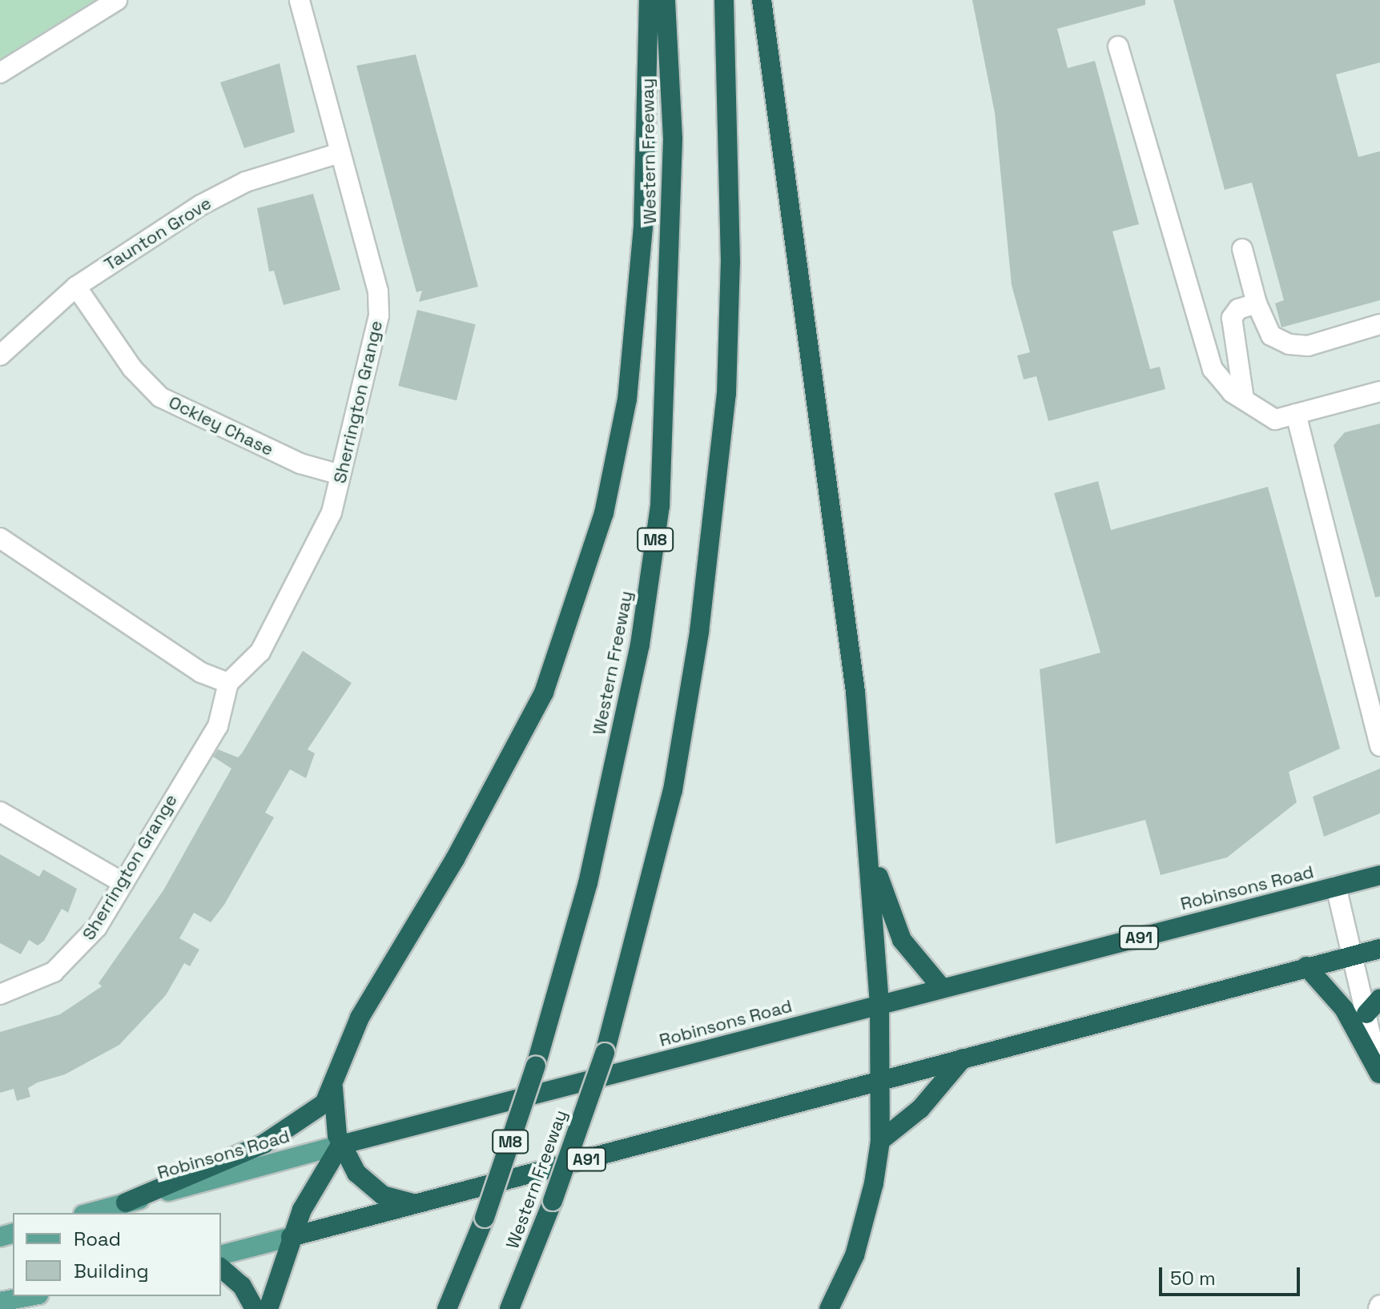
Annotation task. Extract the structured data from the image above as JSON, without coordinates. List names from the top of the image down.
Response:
{
  "streets": {
    "highway": [
      "Western Freeway",
      "M8",
      "Robinsons Road",
      "A91"
    ],
    "street": ["Taunton Grove", "Sherrington Grange", "Ockley Chase"]
  },
  "crossings": [
    ["Taunton Grove", "Sherrington Grange"],
    ["Taunton Grove", "Ockley Chase"],
    ["Sherrington Grange", "Ockley Chase"]
  ],
  "legend": ["Road", "Building"],
  "scale_bar": "50 m"
}
